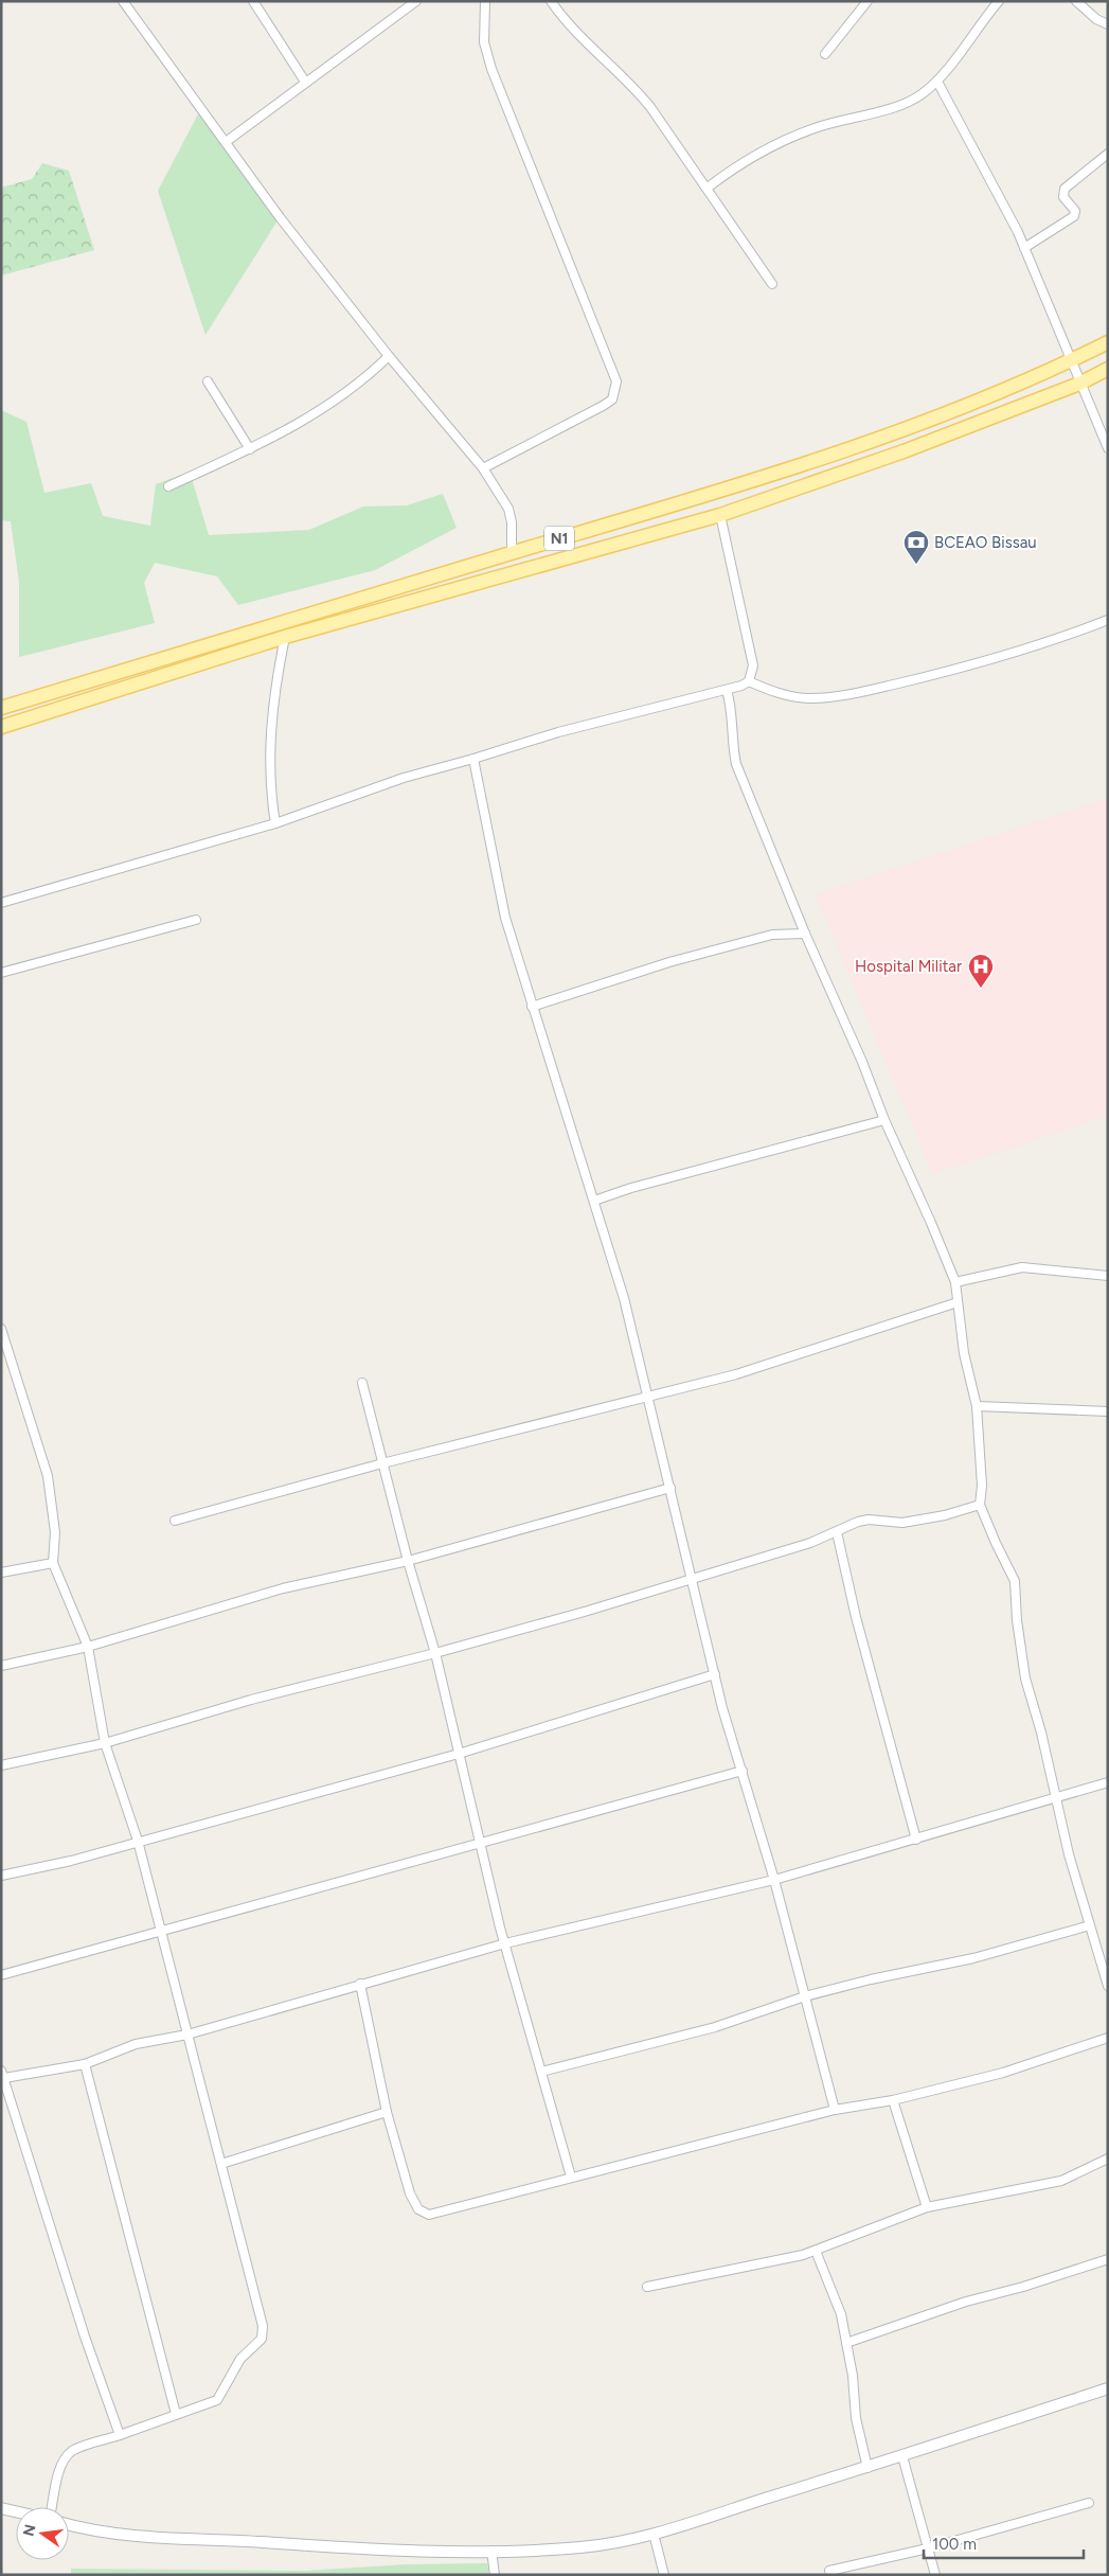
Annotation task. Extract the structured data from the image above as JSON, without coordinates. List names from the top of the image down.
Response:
{
  "streets": {
    "main road": ["N1"]
  },
  "places": {
    "bank": ["BCEAO Bissau"],
    "hospital": ["Hospital Militar"]
  },
  "scale_bar": "100 m",
  "north": "left"
}
